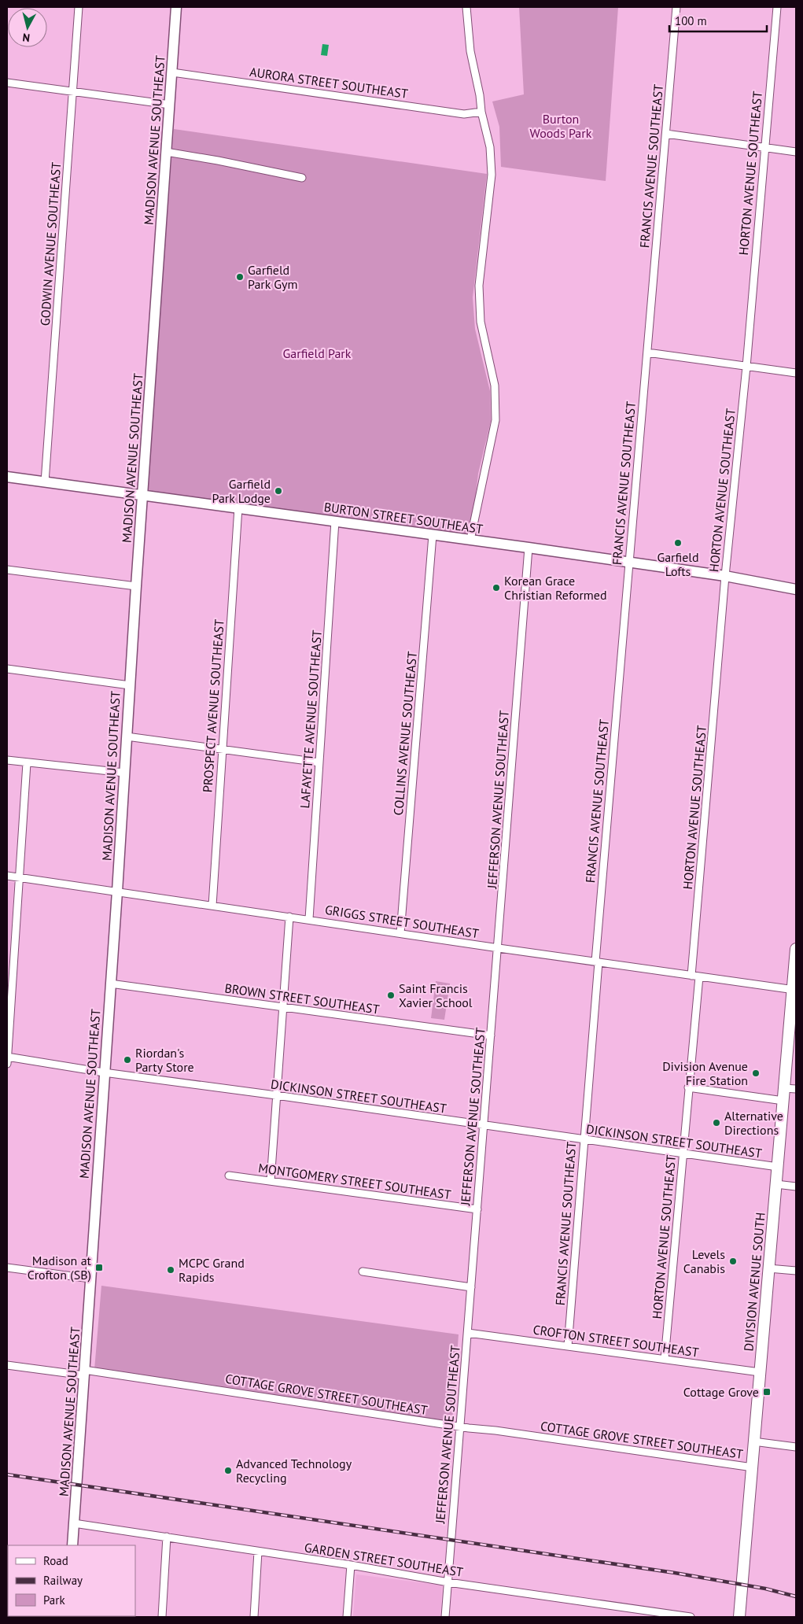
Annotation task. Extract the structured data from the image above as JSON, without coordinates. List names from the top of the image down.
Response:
{
  "streets": {
    "main road": ["DIVISION AVENUE SOUTH"],
    "street": [
      "AURORA STREET SOUTHEAST",
      "MADISON AVENUE SOUTHEAST",
      "FRANCIS AVENUE SOUTHEAST",
      "HORTON AVENUE SOUTHEAST",
      "GODWIN AVENUE SOUTHEAST",
      "BURTON STREET SOUTHEAST",
      "PROSPECT AVENUE SOUTHEAST",
      "LAFAYETTE AVENUE SOUTHEAST",
      "COLLINS AVENUE SOUTHEAST",
      "JEFFERSON AVENUE SOUTHEAST",
      "GRIGGS STREET SOUTHEAST",
      "BROWN STREET SOUTHEAST",
      "DICKINSON STREET SOUTHEAST",
      "MONTGOMERY STREET SOUTHEAST",
      "CROFTON STREET SOUTHEAST",
      "COTTAGE GROVE STREET SOUTHEAST",
      "GARDEN STREET SOUTHEAST"
    ]
  },
  "crossings": [
    ["AURORA STREET SOUTHEAST", "MADISON AVENUE SOUTHEAST"],
    ["MADISON AVENUE SOUTHEAST", "BURTON STREET SOUTHEAST"],
    ["MADISON AVENUE SOUTHEAST", "GRIGGS STREET SOUTHEAST"],
    ["MADISON AVENUE SOUTHEAST", "BROWN STREET SOUTHEAST"],
    ["MADISON AVENUE SOUTHEAST", "DICKINSON STREET SOUTHEAST"],
    ["MADISON AVENUE SOUTHEAST", "COTTAGE GROVE STREET SOUTHEAST"],
    ["MADISON AVENUE SOUTHEAST", "GARDEN STREET SOUTHEAST"],
    ["FRANCIS AVENUE SOUTHEAST", "BURTON STREET SOUTHEAST"],
    ["FRANCIS AVENUE SOUTHEAST", "GRIGGS STREET SOUTHEAST"],
    ["FRANCIS AVENUE SOUTHEAST", "DICKINSON STREET SOUTHEAST"],
    ["FRANCIS AVENUE SOUTHEAST", "CROFTON STREET SOUTHEAST"],
    ["HORTON AVENUE SOUTHEAST", "BURTON STREET SOUTHEAST"],
    ["HORTON AVENUE SOUTHEAST", "GRIGGS STREET SOUTHEAST"],
    ["HORTON AVENUE SOUTHEAST", "DICKINSON STREET SOUTHEAST"],
    ["HORTON AVENUE SOUTHEAST", "CROFTON STREET SOUTHEAST"],
    ["GODWIN AVENUE SOUTHEAST", "BURTON STREET SOUTHEAST"],
    ["BURTON STREET SOUTHEAST", "PROSPECT AVENUE SOUTHEAST"],
    ["BURTON STREET SOUTHEAST", "LAFAYETTE AVENUE SOUTHEAST"],
    ["BURTON STREET SOUTHEAST", "COLLINS AVENUE SOUTHEAST"],
    ["BURTON STREET SOUTHEAST", "JEFFERSON AVENUE SOUTHEAST"],
    ["PROSPECT AVENUE SOUTHEAST", "GRIGGS STREET SOUTHEAST"],
    ["LAFAYETTE AVENUE SOUTHEAST", "GRIGGS STREET SOUTHEAST"],
    ["COLLINS AVENUE SOUTHEAST", "GRIGGS STREET SOUTHEAST"],
    ["JEFFERSON AVENUE SOUTHEAST", "GRIGGS STREET SOUTHEAST"],
    ["JEFFERSON AVENUE SOUTHEAST", "BROWN STREET SOUTHEAST"],
    ["JEFFERSON AVENUE SOUTHEAST", "DICKINSON STREET SOUTHEAST"],
    ["JEFFERSON AVENUE SOUTHEAST", "MONTGOMERY STREET SOUTHEAST"],
    ["JEFFERSON AVENUE SOUTHEAST", "CROFTON STREET SOUTHEAST"],
    ["JEFFERSON AVENUE SOUTHEAST", "COTTAGE GROVE STREET SOUTHEAST"],
    ["JEFFERSON AVENUE SOUTHEAST", "GARDEN STREET SOUTHEAST"],
    ["GRIGGS STREET SOUTHEAST", "DIVISION AVENUE SOUTH"],
    ["DICKINSON STREET SOUTHEAST", "DIVISION AVENUE SOUTH"],
    ["DIVISION AVENUE SOUTH", "CROFTON STREET SOUTHEAST"],
    ["DIVISION AVENUE SOUTH", "COTTAGE GROVE STREET SOUTHEAST"]
  ],
  "parks": ["Burton Woods Park", "Garfield Park"],
  "places": {
    "other": [
      "Garfield Park Gym",
      "Garfield Park Lodge",
      "Garfield Lofts",
      "Korean Grace Christian Reformed",
      "Saint Francis Xavier School",
      "Riordan's Party Store",
      "Division Avenue Fire Station",
      "Alternative Directions",
      "Levels Canabis",
      "MCPC Grand Rapids",
      "Advanced Technology Recycling"
    ],
    "transit": ["Madison at Crofton (SB)", "Cottage Grove"]
  },
  "legend": ["Road", "Railway", "Park"],
  "scale_bar": "100 m",
  "north": "bottom"
}
